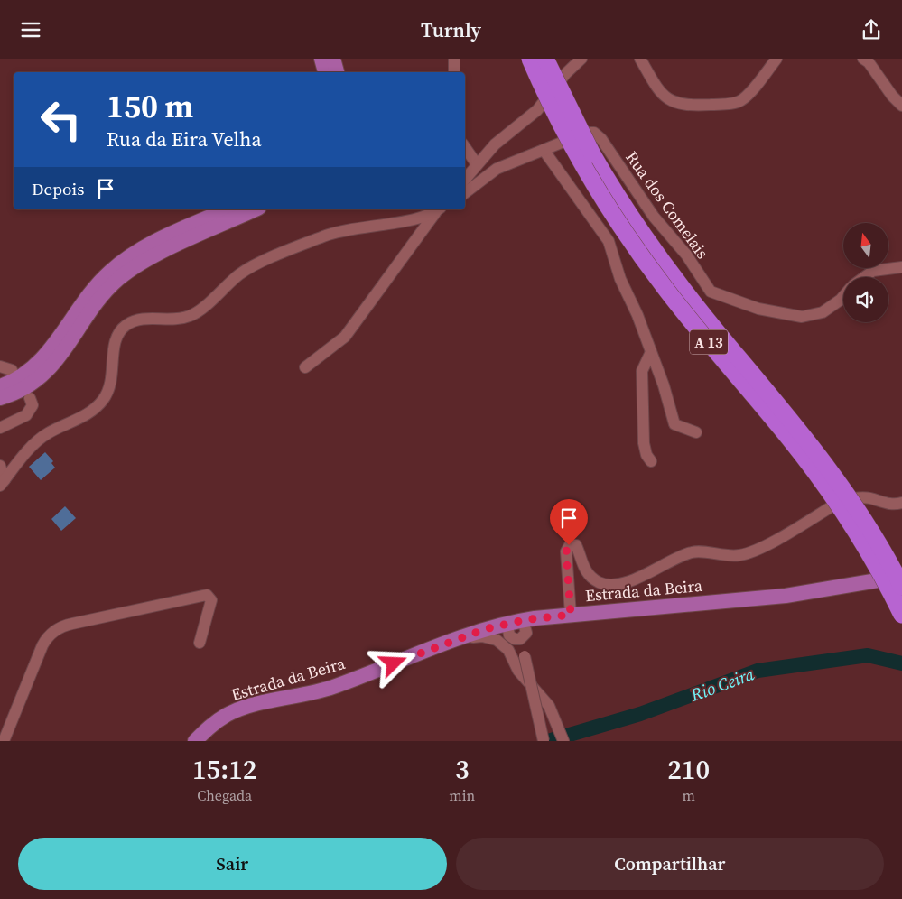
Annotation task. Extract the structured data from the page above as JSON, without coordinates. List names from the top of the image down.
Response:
{
  "streets": {
    "highway": ["A 13"],
    "main road": ["Estrada da Beira"],
    "street": ["Rua dos Comelais"]
  },
  "water": ["Rio Ceira"],
  "north": "top",
  "page": {
    "header": "Turnly",
    "turn": ["150 m", "Rua da Eira Velha"],
    "then": "Depois",
    "eta": [
      "15:12",
      "Chegada",
      "3",
      "min",
      "210",
      "m"
    ],
    "buttons": ["Sair", "Compartilhar"]
  }
}
